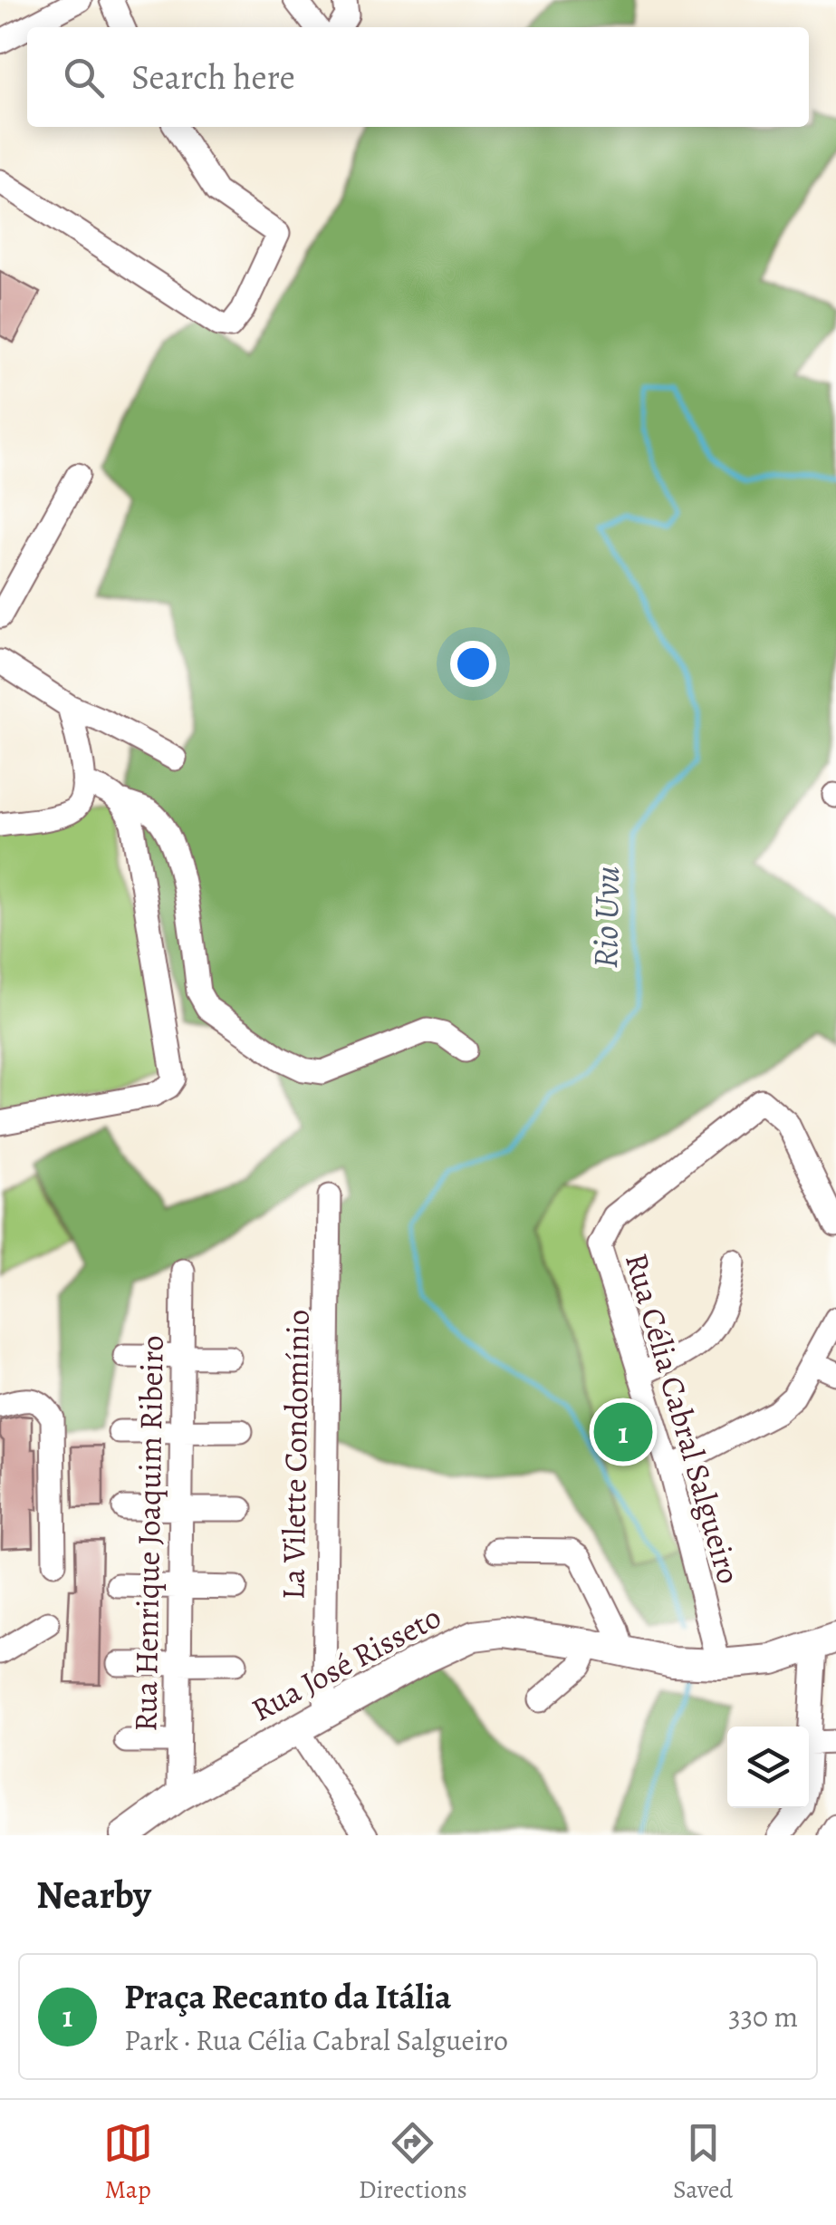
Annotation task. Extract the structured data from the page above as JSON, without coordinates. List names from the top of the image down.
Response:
{
  "streets": {
    "main road": ["Rua José Risseto"],
    "street": ["Rua Célia Cabral Salgueiro", "La Vilette Condomínio", "Rua Henrique Joaquim Ribeiro"]
  },
  "crossings": [
    ["Rua Célia Cabral Salgueiro", "Rua José Risseto"],
    ["La Vilette Condomínio", "Rua José Risseto"],
    ["Rua Henrique Joaquim Ribeiro", "Rua José Risseto"]
  ],
  "water": ["Rio Uvu"],
  "page": {
    "search": "Search here",
    "pins": "1",
    "heading": "Nearby",
    "list": [
      {
        "mark": "1",
        "name": "Praça Recanto da Itália",
        "note": "Park · Rua Célia Cabral Salgueiro",
        "value": "330 m"
      }
    ],
    "nav": ["Map", "Directions", "Saved"]
  }
}
